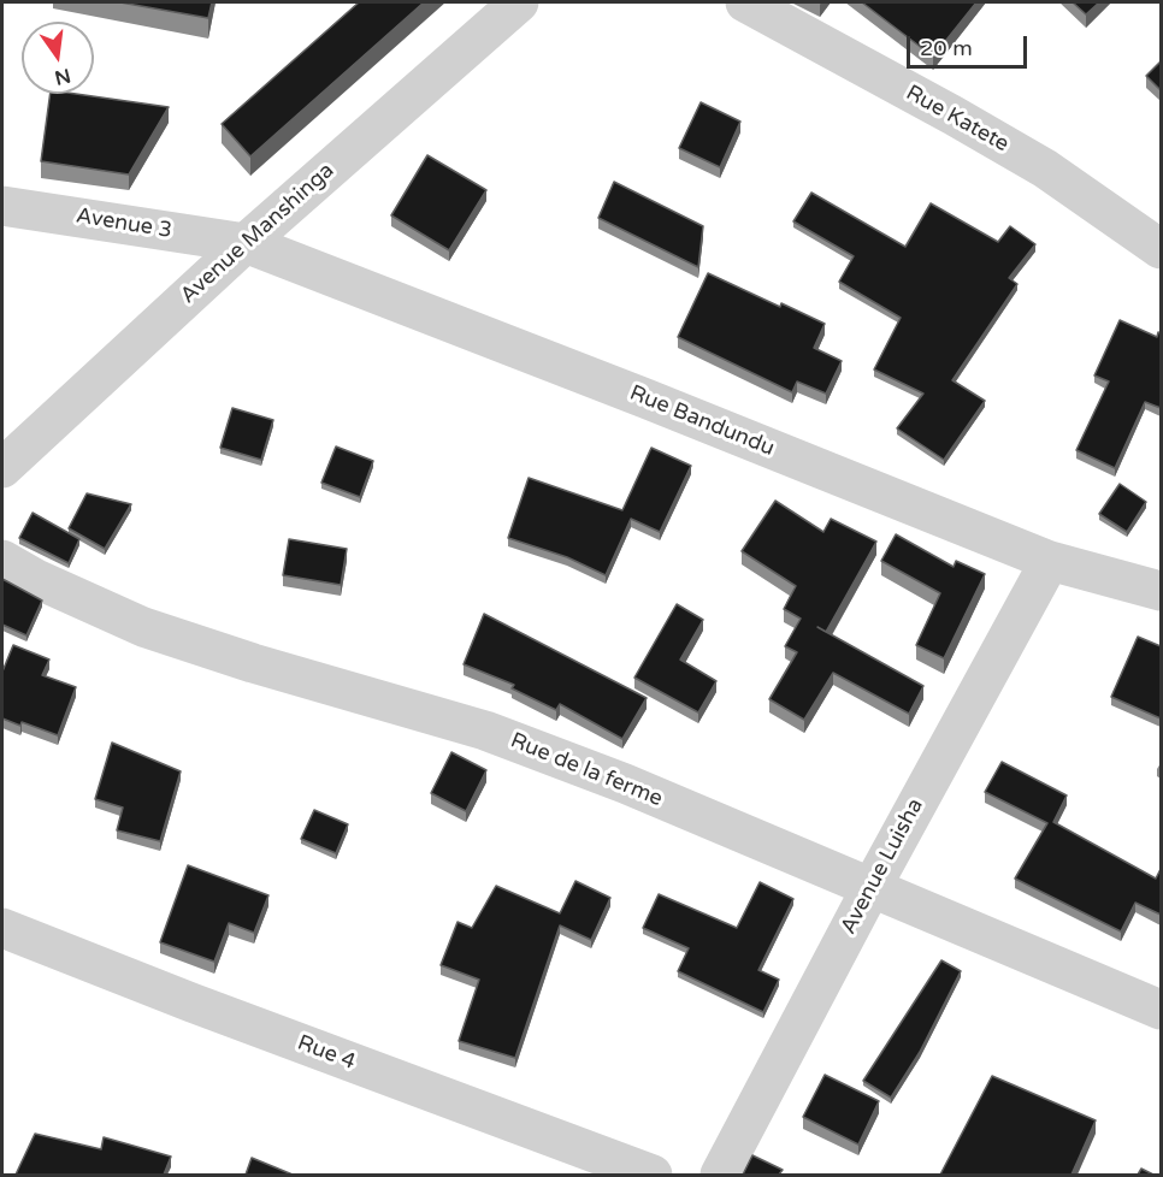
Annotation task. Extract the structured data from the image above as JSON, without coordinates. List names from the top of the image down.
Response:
{
  "streets": {
    "street": [
      "Rue Katete",
      "Avenue 3",
      "Avenue Manshinga",
      "Rue Bandundu",
      "Rue de la ferme",
      "Avenue Luisha",
      "Rue 4"
    ]
  },
  "crossings": [
    ["Avenue 3", "Avenue Manshinga"],
    ["Avenue 3", "Rue Bandundu"],
    ["Avenue Manshinga", "Rue Bandundu"],
    ["Rue Bandundu", "Avenue Luisha"],
    ["Rue de la ferme", "Avenue Luisha"]
  ],
  "scale_bar": "20 m",
  "north": "bottom"
}
